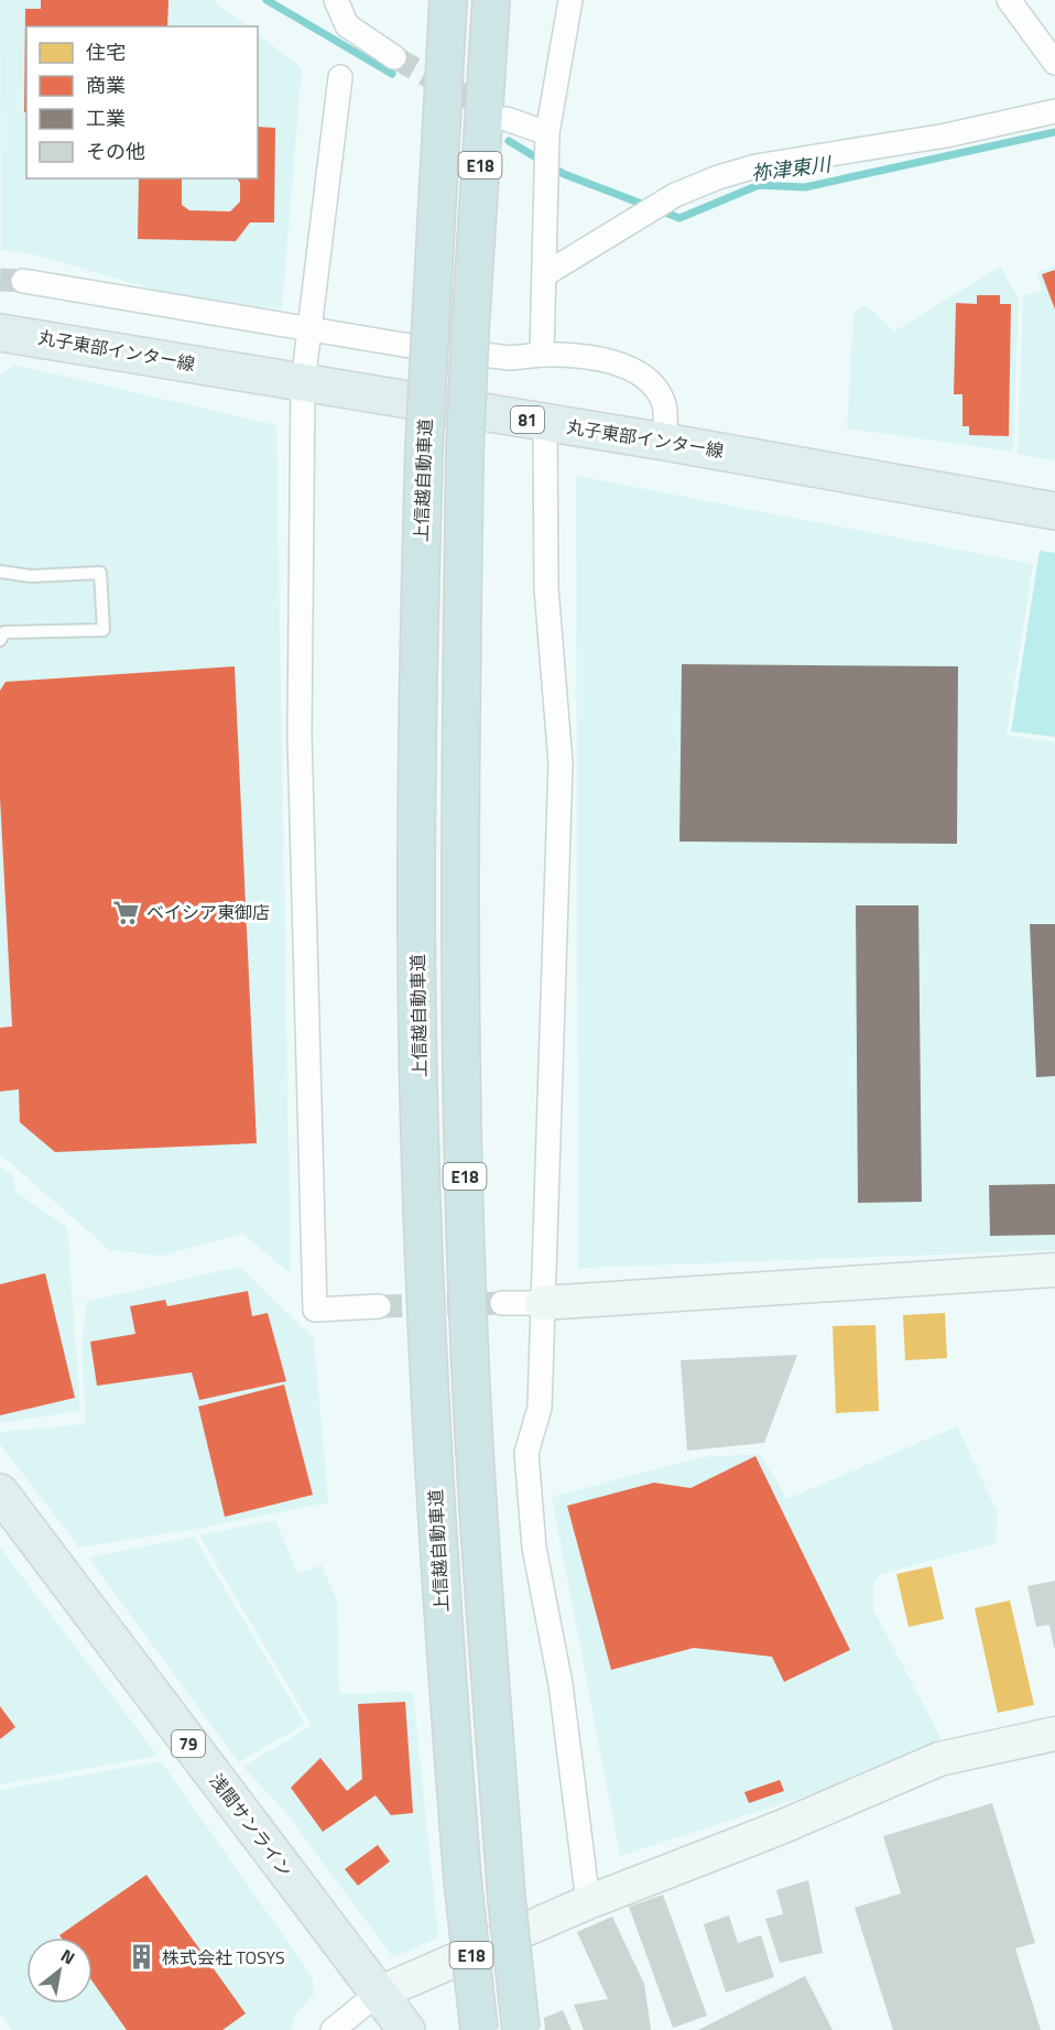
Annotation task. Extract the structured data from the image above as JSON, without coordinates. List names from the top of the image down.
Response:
{
  "streets": {
    "highway": ["E18", "上信越自動車道"],
    "main road": [
      "丸子東部インター線",
      "81",
      "79",
      "浅間サンライン"
    ]
  },
  "water": ["祢津東川"],
  "places": {
    "supermarket": ["ベイシア東御店"],
    "building": ["株式会社 TOSYS"]
  },
  "legend": [
    "住宅",
    "商業",
    "工業",
    "その他"
  ],
  "north": "top right"
}
